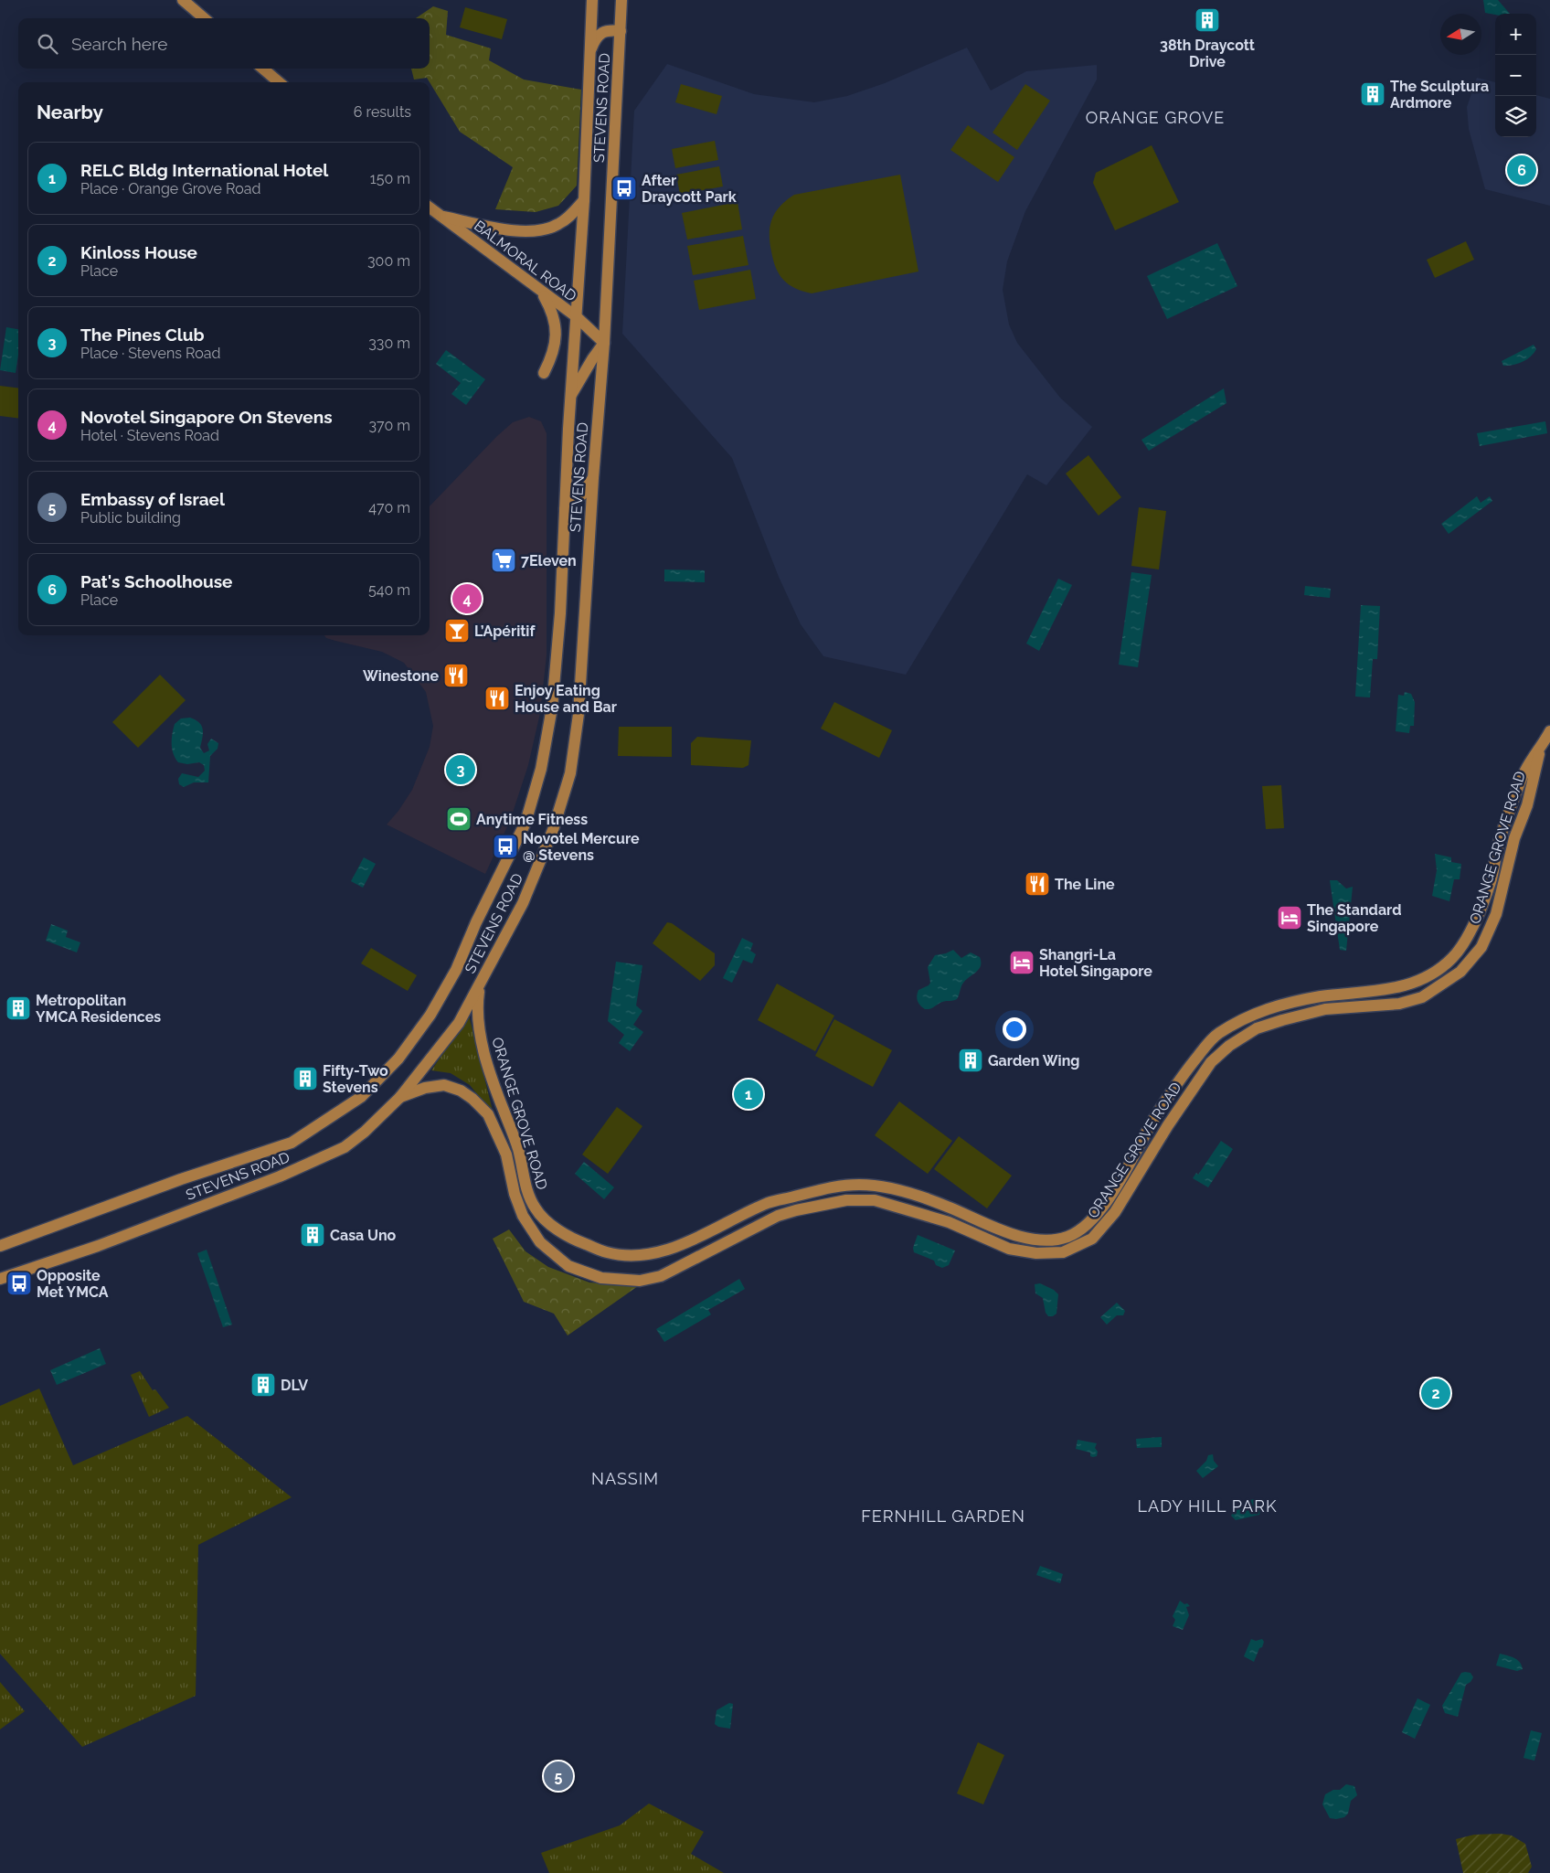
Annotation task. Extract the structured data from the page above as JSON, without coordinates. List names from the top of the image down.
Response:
{
  "streets": {
    "street": ["STEVENS ROAD", "BALMORAL ROAD", "ORANGE GROVE ROAD"]
  },
  "crossings": [
    ["STEVENS ROAD", "BALMORAL ROAD"],
    ["STEVENS ROAD", "ORANGE GROVE ROAD"]
  ],
  "districts": [
    "ORANGE GROVE",
    "NASSIM",
    "LADY HILL PARK",
    "FERNHILL GARDEN"
  ],
  "places": {
    "building": [
      "38th Draycott Drive",
      "The Sculptura Ardmore",
      "Metropolitan YMCA Residences",
      "Garden Wing",
      "Fifty-Two Stevens",
      "Casa Uno",
      "DLV"
    ],
    "bus stop": ["After Draycott Park", "Novotel Mercure @ Stevens", "Opposite Met YMCA"],
    "supermarket": ["7Eleven"],
    "bar": ["L’Apéritif"],
    "restaurant": ["Winestone", "Enjoy Eating House and Bar", "The Line"],
    "sports": ["Anytime Fitness"],
    "hotel": ["The Standard Singapore", "Shangri-La Hotel Singapore"]
  },
  "north": "left",
  "page": {
    "map_buttons": ["+", "−"],
    "search": "Search here",
    "heading": ["Nearby", "6 results"],
    "list": [
      {
        "mark": "1",
        "name": "RELC Bldg International Hotel",
        "note": "Place · Orange Grove Road",
        "value": "150 m"
      },
      {
        "mark": "2",
        "name": "Kinloss House",
        "note": "Place",
        "value": "300 m"
      },
      {
        "mark": "3",
        "name": "The Pines Club",
        "note": "Place · Stevens Road",
        "value": "330 m"
      },
      {
        "mark": "4",
        "name": "Novotel Singapore On Stevens",
        "note": "Hotel · Stevens Road",
        "value": "370 m"
      },
      {
        "mark": "5",
        "name": "Embassy of Israel",
        "note": "Public building",
        "value": "470 m"
      },
      {
        "mark": "6",
        "name": "Pat's Schoolhouse",
        "note": "Place",
        "value": "540 m"
      }
    ],
    "pins": [
      "6",
      "4",
      "3",
      "1",
      "2",
      "5"
    ]
  }
}
